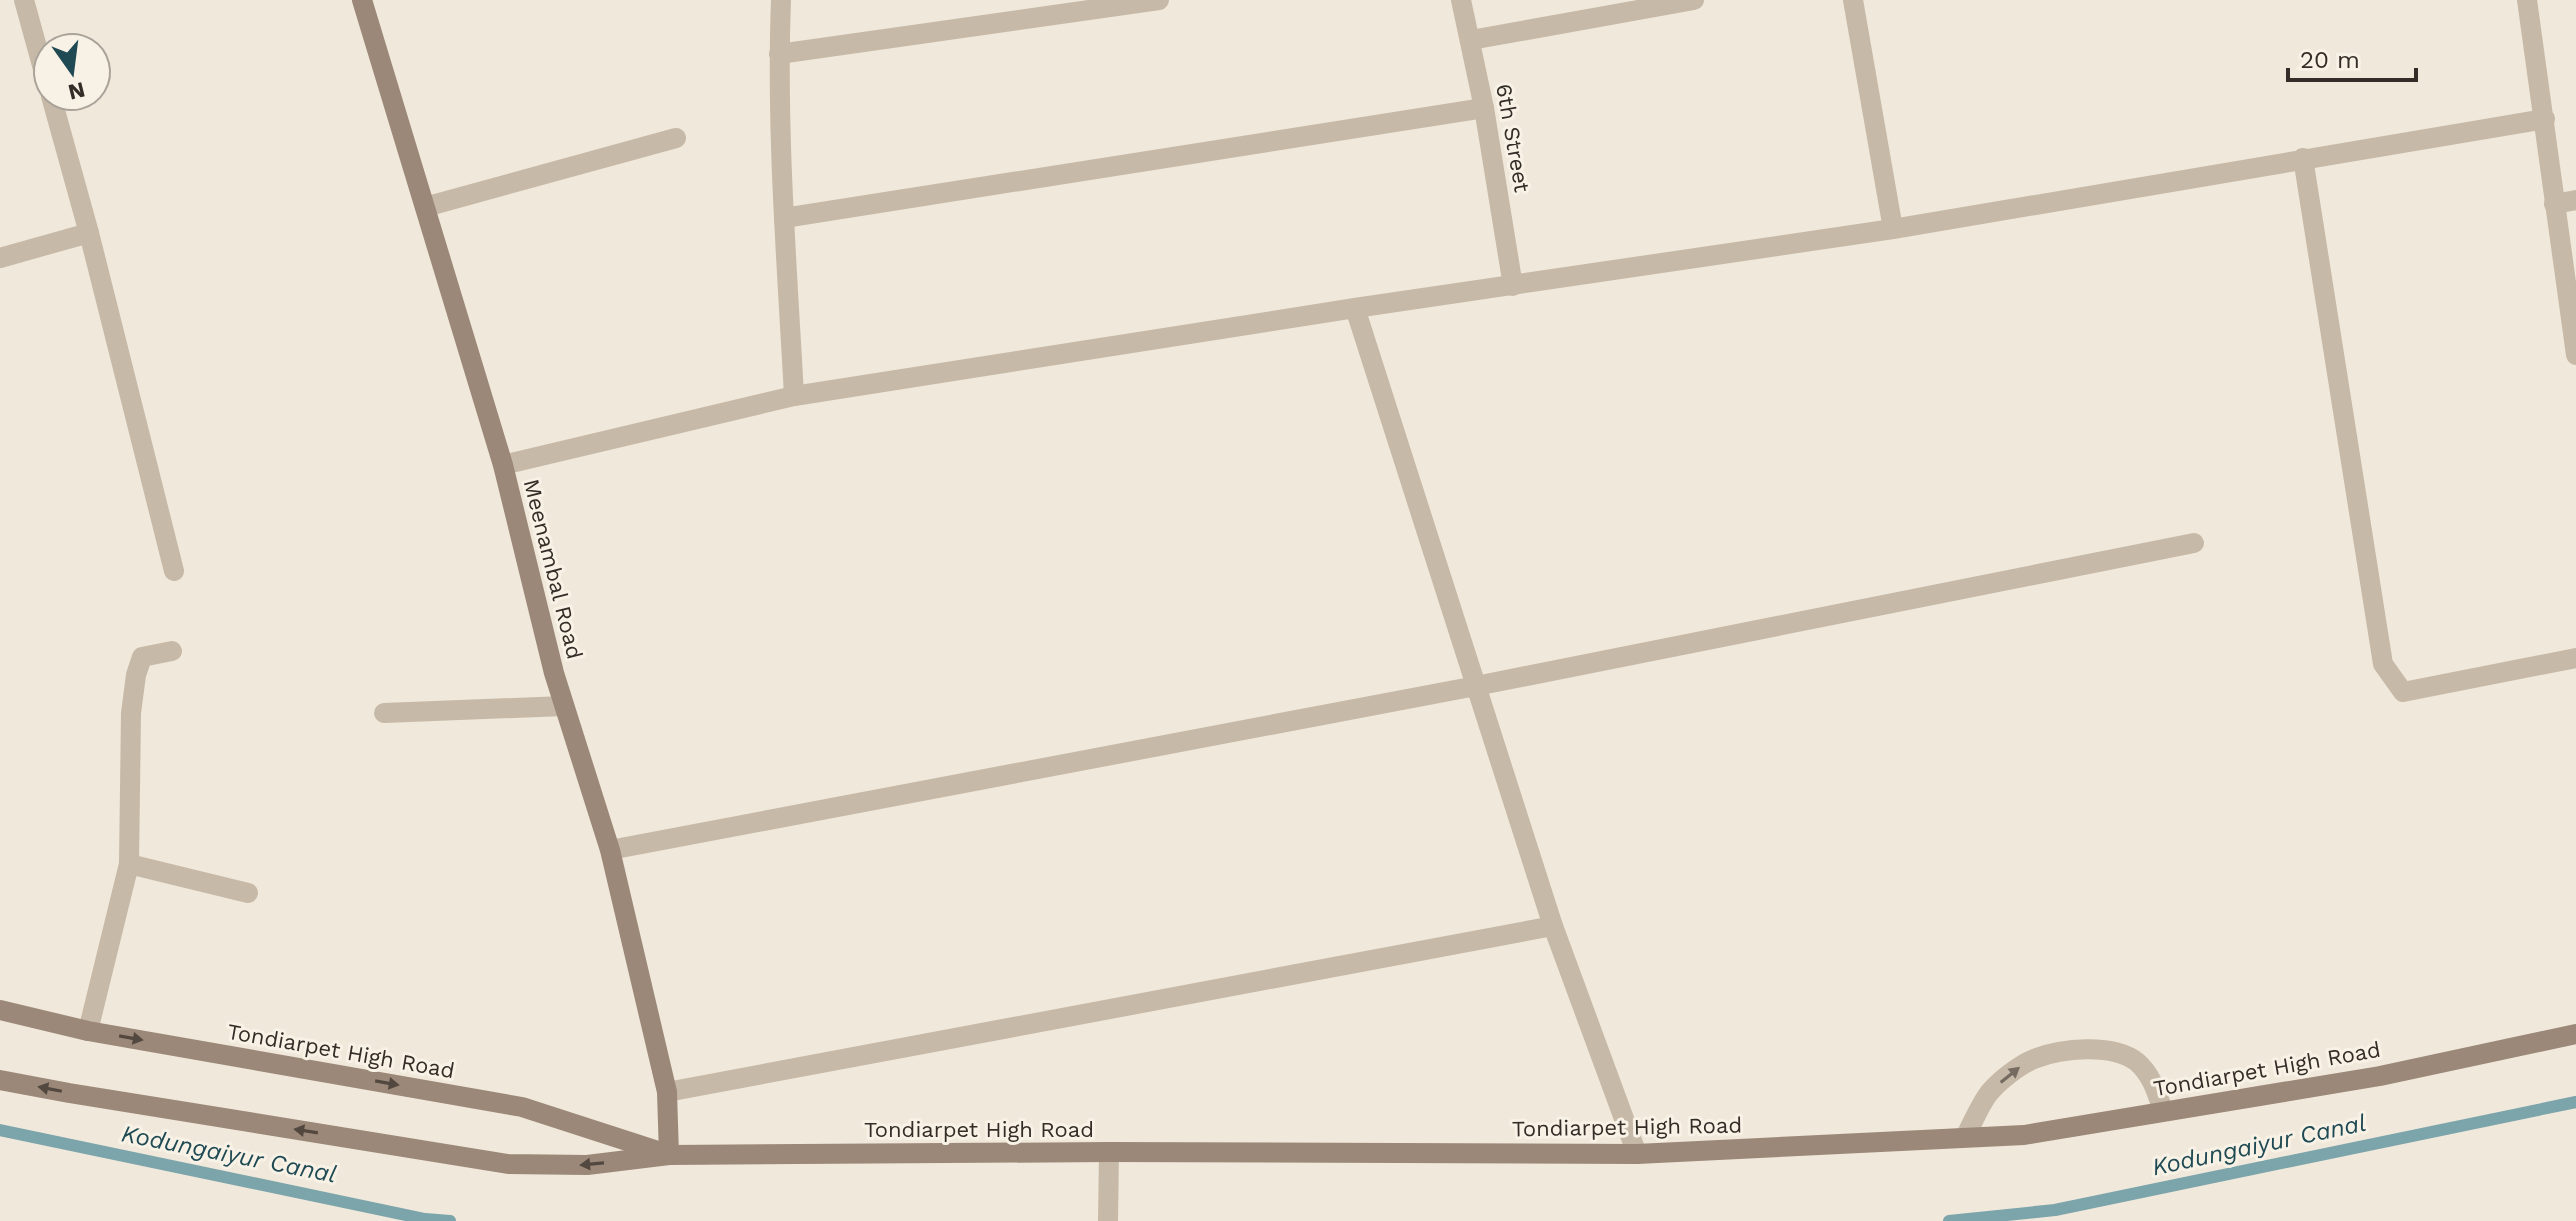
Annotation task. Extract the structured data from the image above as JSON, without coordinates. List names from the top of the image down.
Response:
{
  "streets": {
    "main road": ["Meenambal Road", "Tondiarpet High Road"],
    "street": ["6th Street"]
  },
  "crossings": [
    ["Meenambal Road", "Tondiarpet High Road"]
  ],
  "water": ["Kodungaiyur Canal"],
  "scale_bar": "20 m",
  "north": "bottom"
}
